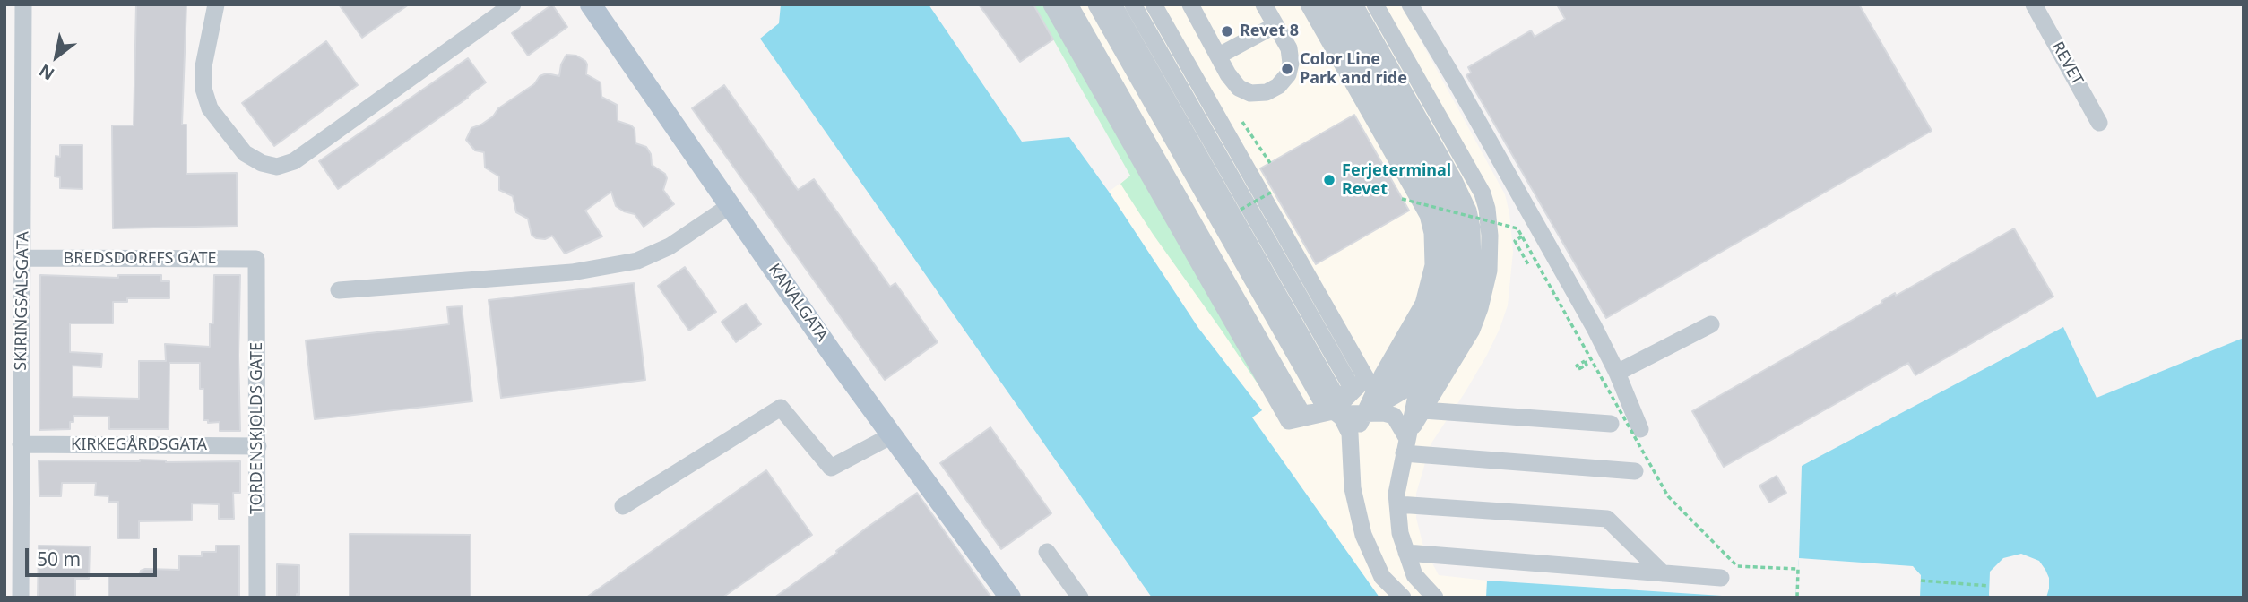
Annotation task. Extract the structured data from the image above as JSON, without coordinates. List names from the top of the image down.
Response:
{
  "streets": {
    "main road": ["KANALGATA"],
    "street": [
      "REVET",
      "BREDSDORFFS GATE",
      "SKIRINGSALSGATA",
      "TORDENSKJOLDS GATE",
      "KIRKEGÅRDSGATA"
    ]
  },
  "crossings": [
    ["BREDSDORFFS GATE", "SKIRINGSALSGATA"],
    ["BREDSDORFFS GATE", "TORDENSKJOLDS GATE"],
    ["SKIRINGSALSGATA", "KIRKEGÅRDSGATA"],
    ["TORDENSKJOLDS GATE", "KIRKEGÅRDSGATA"]
  ],
  "places": ["Revet 8", "Color Line Park and ride", "Ferjeterminal Revet"],
  "scale_bar": "50 m",
  "north": "bottom left"
}
